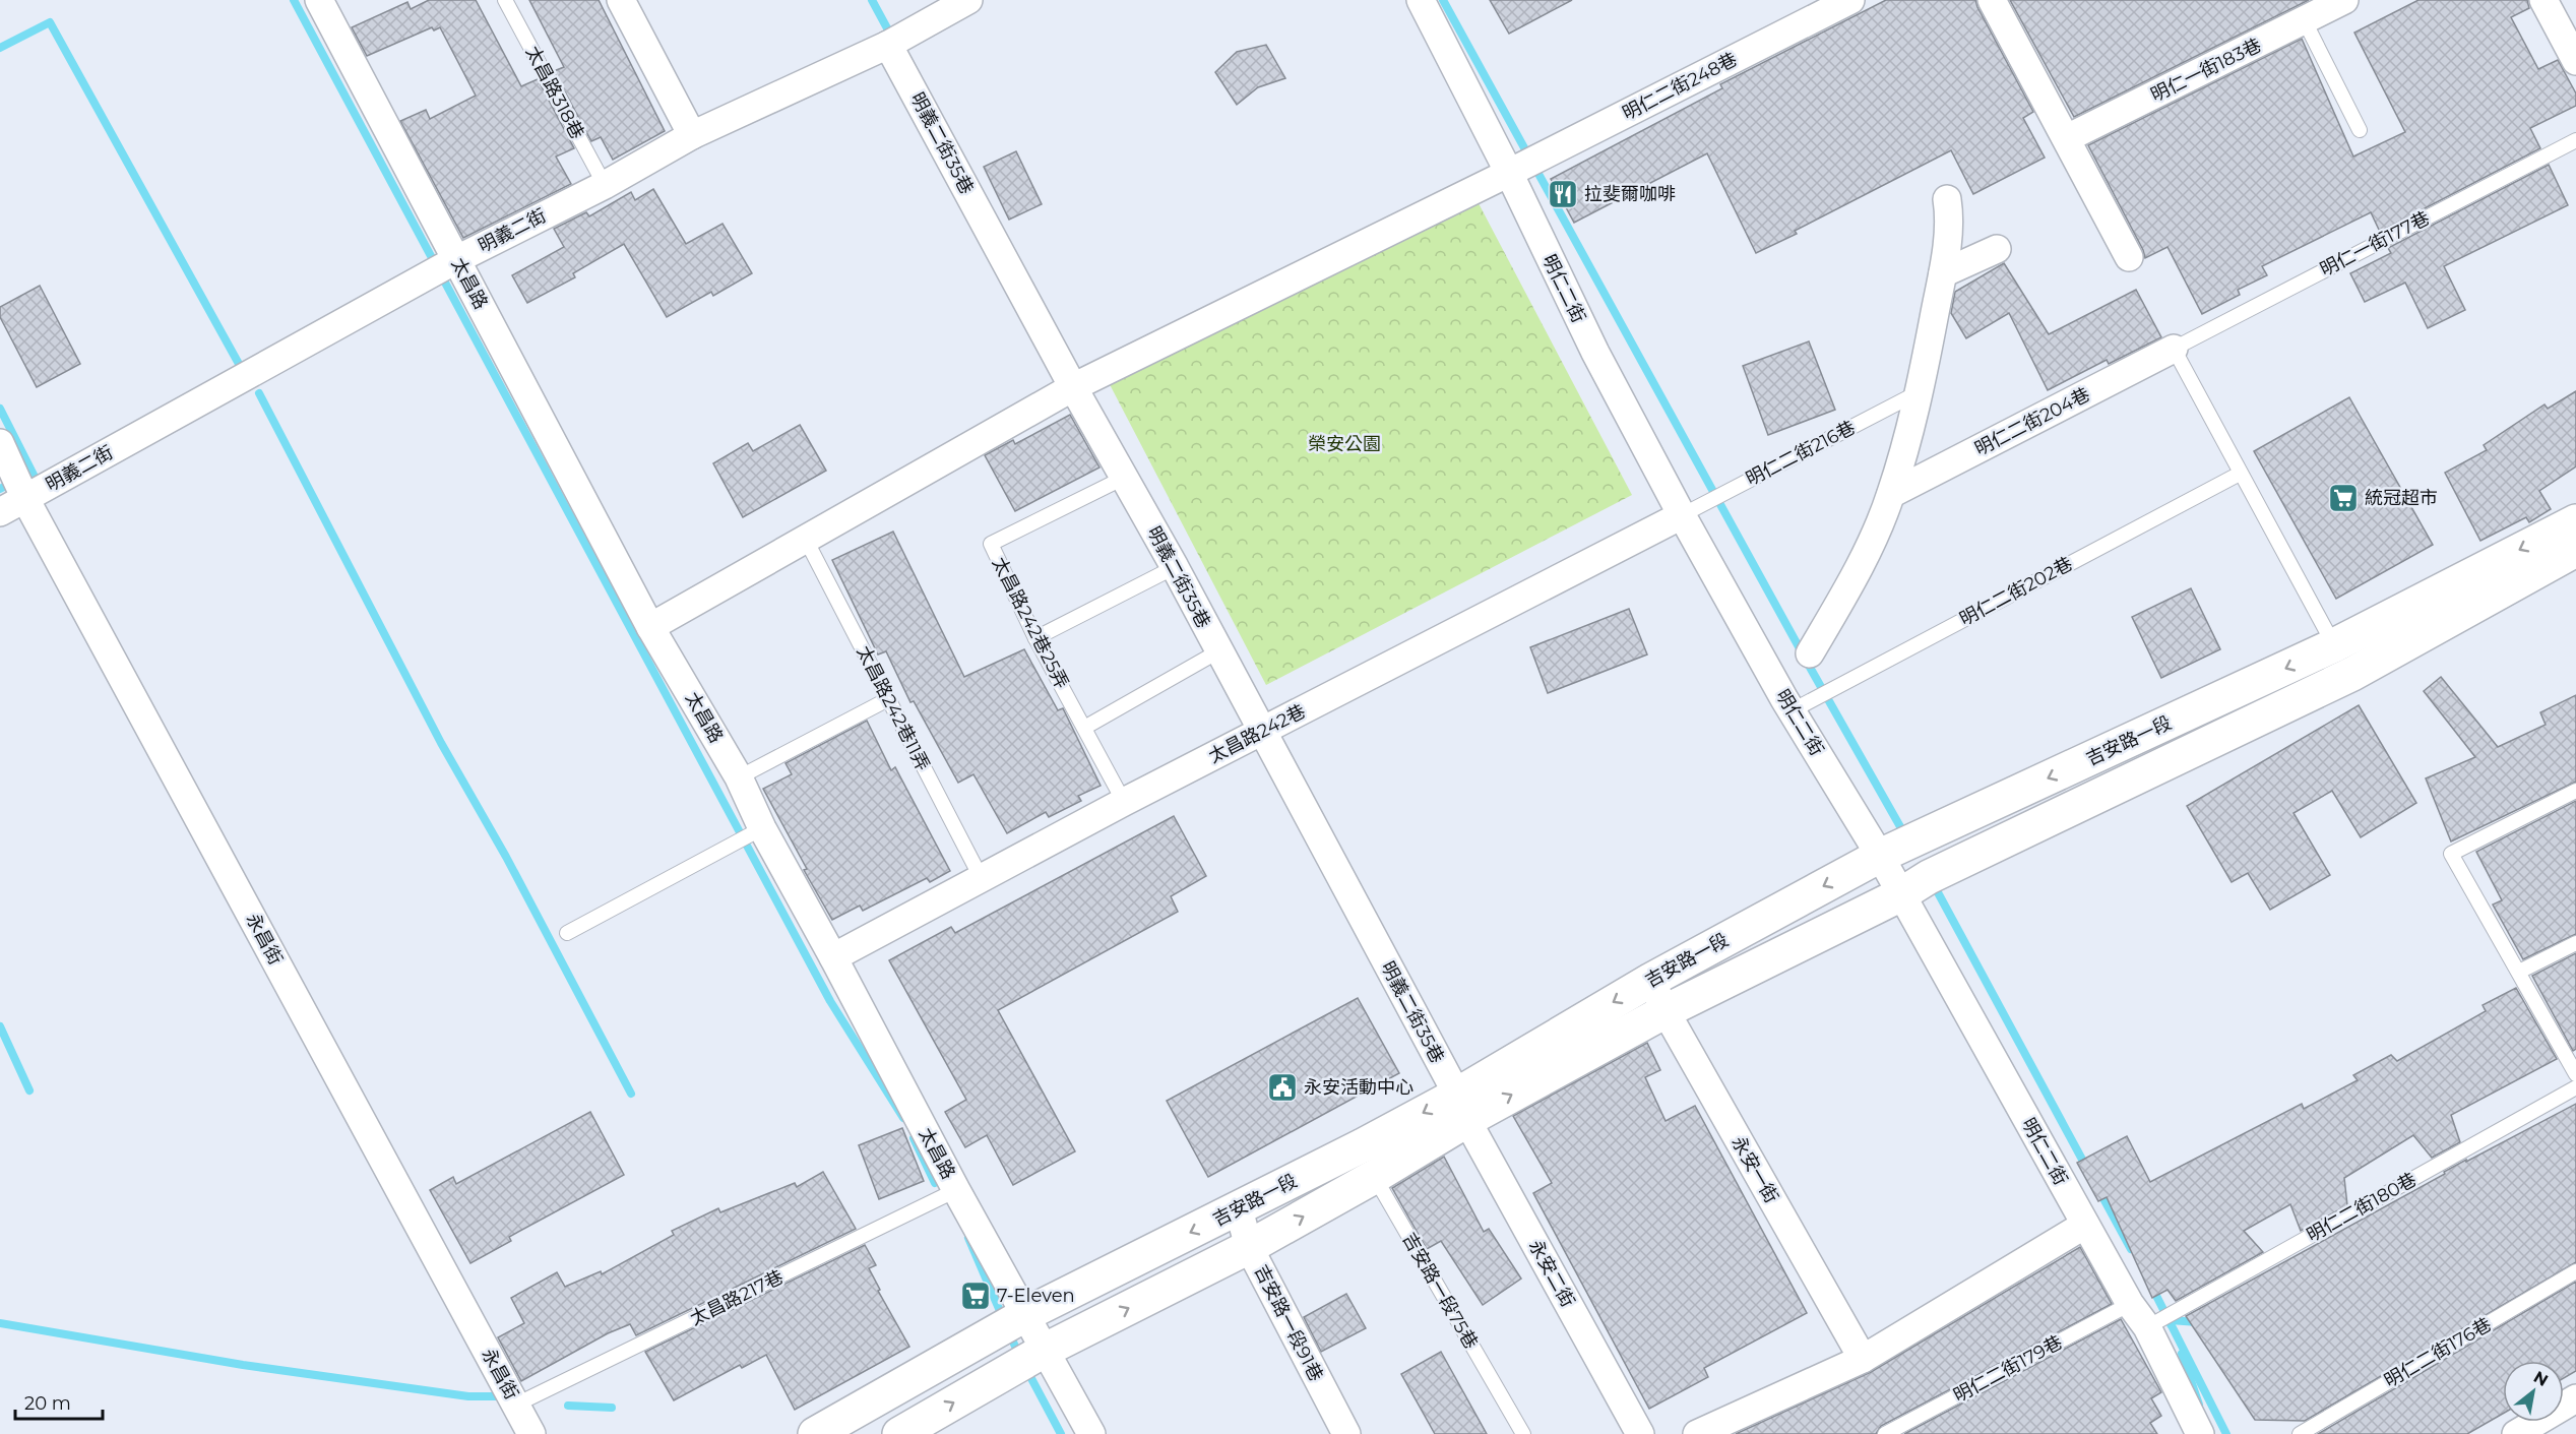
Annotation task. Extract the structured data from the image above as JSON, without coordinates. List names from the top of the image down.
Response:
{
  "streets": {
    "street": [
      "明仁一街183巷",
      "明仁二街248巷",
      "明義二街35巷",
      "明義二街",
      "太昌路",
      "明仁二街",
      "明仁二街204巷",
      "太昌路242巷",
      "吉安路一段",
      "永昌街",
      "永安一街",
      "永安二街",
      "吉安路一段91巷"
    ],
    "lane": [
      "太昌路318巷",
      "明仁一街177巷",
      "明仁二街216巷",
      "明仁二街202巷",
      "太昌路242巷25弄",
      "太昌路242巷11弄",
      "明仁二街180巷",
      "吉安路一段75巷",
      "太昌路217巷",
      "明仁二街176巷",
      "明仁二街179巷"
    ]
  },
  "crossings": [
    ["明仁二街248巷", "明義二街35巷"],
    ["明仁二街248巷", "太昌路"],
    ["明仁二街248巷", "明仁二街"],
    ["明仁二街248巷", "太昌路242巷11弄"],
    ["太昌路318巷", "明義二街"],
    ["明義二街35巷", "明義二街"],
    ["明義二街35巷", "太昌路242巷25弄"],
    ["明義二街35巷", "太昌路242巷"],
    ["明義二街35巷", "吉安路一段"],
    ["明義二街35巷", "永安二街"],
    ["明義二街", "太昌路"],
    ["明義二街", "永昌街"],
    ["明仁一街177巷", "明仁二街204巷"],
    ["太昌路", "太昌路242巷"],
    ["太昌路", "吉安路一段"],
    ["太昌路", "太昌路217巷"],
    ["明仁二街", "明仁二街216巷"],
    ["明仁二街", "明仁二街202巷"],
    ["明仁二街", "太昌路242巷"],
    ["明仁二街", "吉安路一段"],
    ["明仁二街", "明仁二街180巷"],
    ["明仁二街", "明仁二街179巷"],
    ["明仁二街216巷", "太昌路242巷"],
    ["太昌路242巷25弄", "太昌路242巷"],
    ["太昌路242巷11弄", "太昌路242巷"],
    ["吉安路一段", "永安一街"],
    ["吉安路一段", "永安二街"],
    ["吉安路一段", "吉安路一段75巷"],
    ["吉安路一段", "吉安路一段91巷"],
    ["永昌街", "太昌路217巷"]
  ],
  "parks": ["榮安公園"],
  "places": {
    "restaurant": ["拉斐爾咖啡"],
    "supermarket": ["統冠超市", "7-Eleven"],
    "public building": ["永安活動中心"]
  },
  "scale_bar": "20 m",
  "north": "top right"
}
